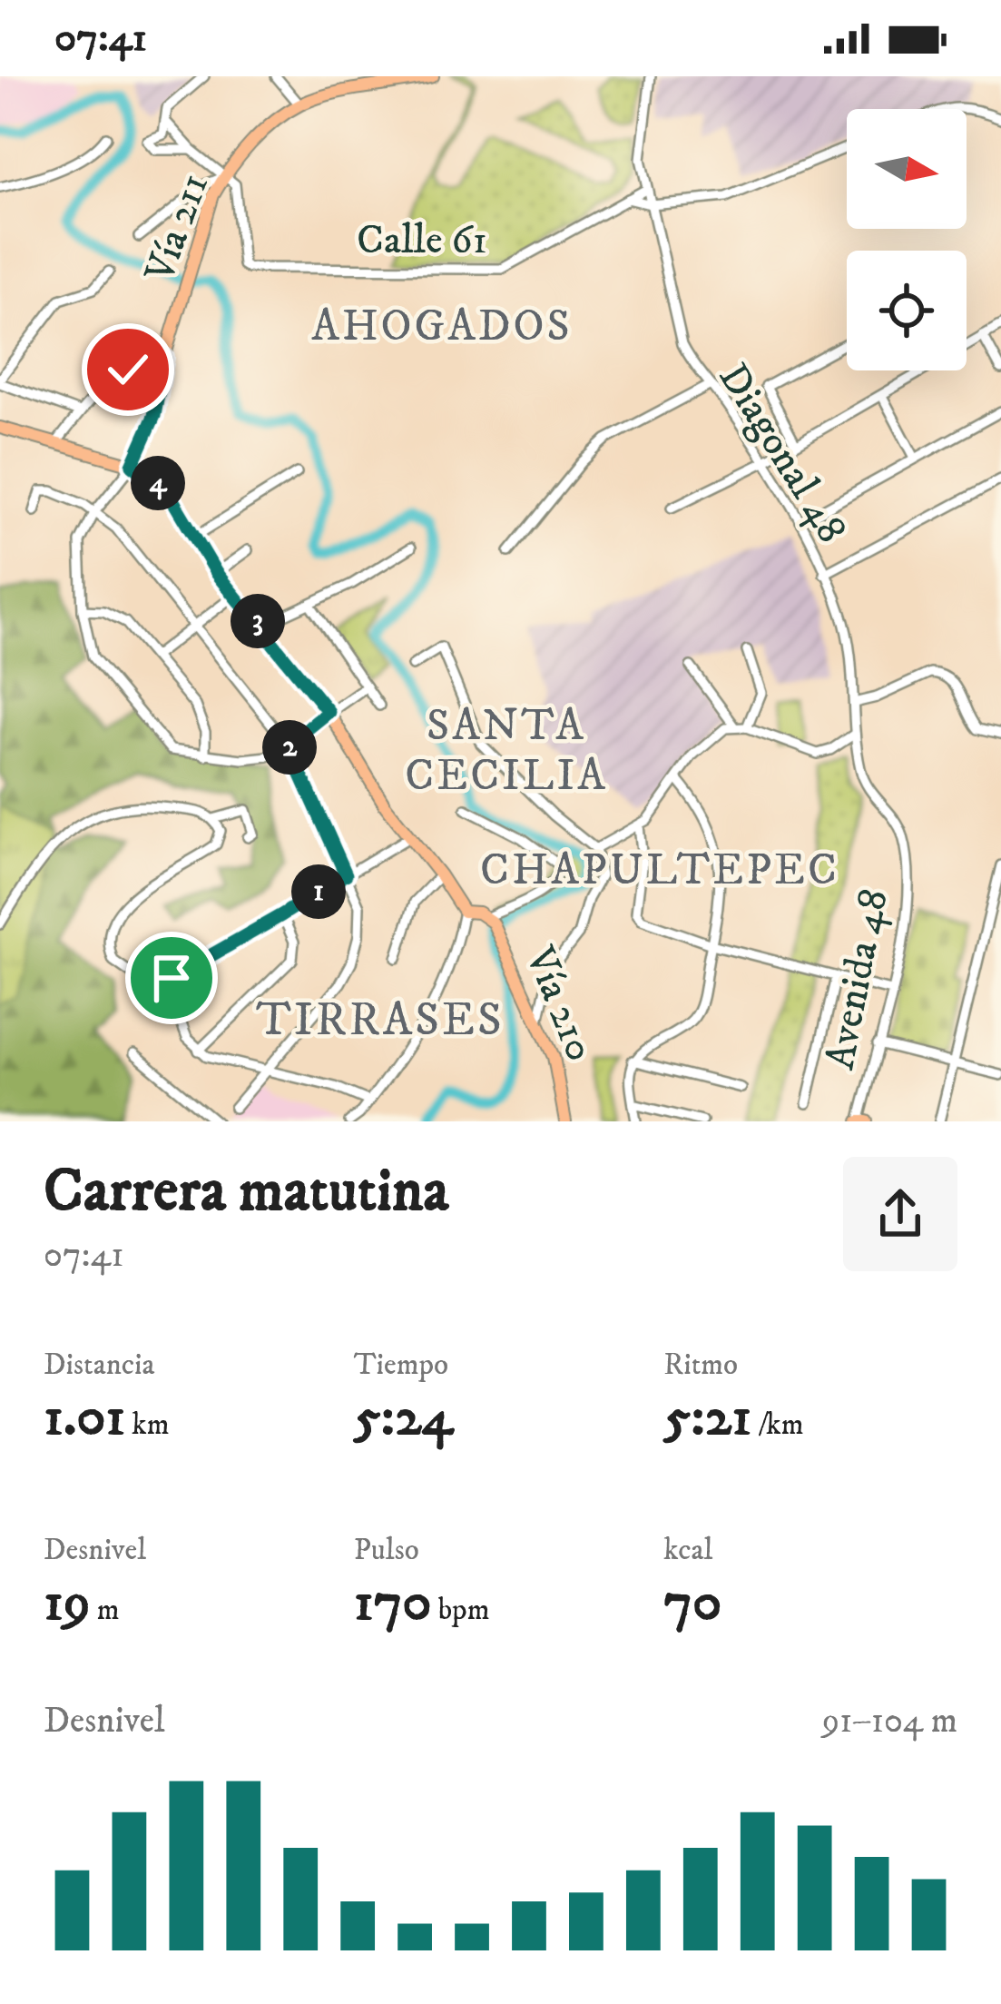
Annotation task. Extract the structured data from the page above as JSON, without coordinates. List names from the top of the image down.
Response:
{
  "streets": {
    "main road": ["Vía 211", "Vía 210"],
    "street": ["Calle 61", "Diagonal 48", "Avenida 48"]
  },
  "crossings": [
    ["Vía 211", "Calle 61"],
    ["Calle 61", "Diagonal 48"],
    ["Diagonal 48", "Avenida 48"]
  ],
  "districts": [
    "AHOGADOS",
    "SANTA CECILIA",
    "CHAPULTEPEC",
    "TIRRASES"
  ],
  "north": "right",
  "page": {
    "status": "07:41",
    "pins": [
      "4",
      "3",
      "2",
      "1"
    ],
    "heading": ["Carrera matutina", "07:41"],
    "stats": [
      ["Distancia", "1.01 km"],
      ["Tiempo", "5:24"],
      ["Ritmo", "5:21 /km"],
      ["Desnivel", "19 m"],
      ["Pulso", "170 bpm"],
      ["kcal", "70"]
    ],
    "chart": ["Desnivel", "91–104 m"]
  }
}
